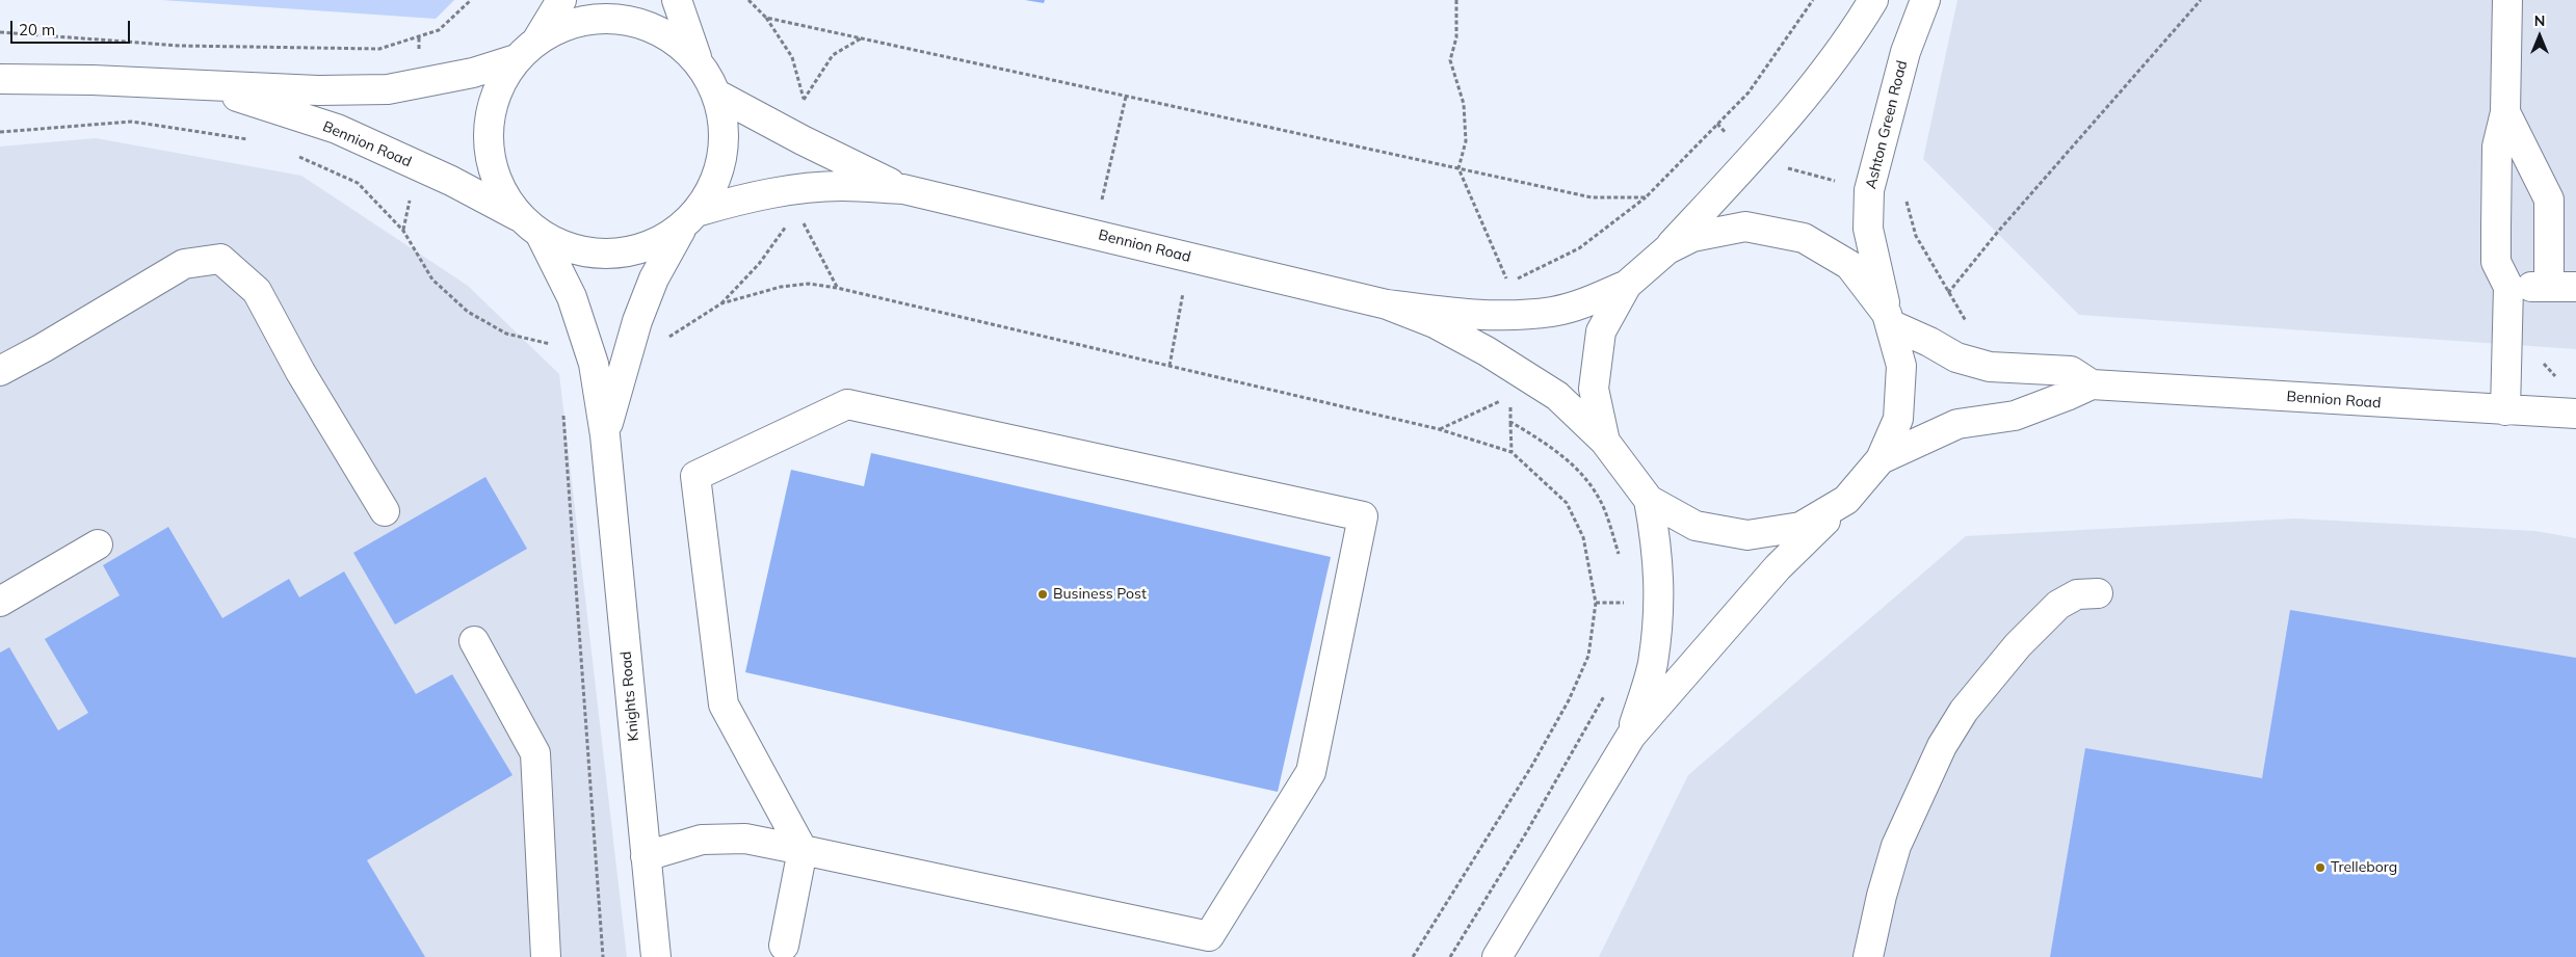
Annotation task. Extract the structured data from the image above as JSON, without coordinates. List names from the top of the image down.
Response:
{
  "streets": {
    "street": ["Ashton Green Road", "Bennion Road", "Knights Road"]
  },
  "crossings": [
    ["Ashton Green Road", "Bennion Road"],
    ["Bennion Road", "Knights Road"]
  ],
  "places": ["Business Post", "Trelleborg"],
  "scale_bar": "20 m",
  "north": "top"
}
